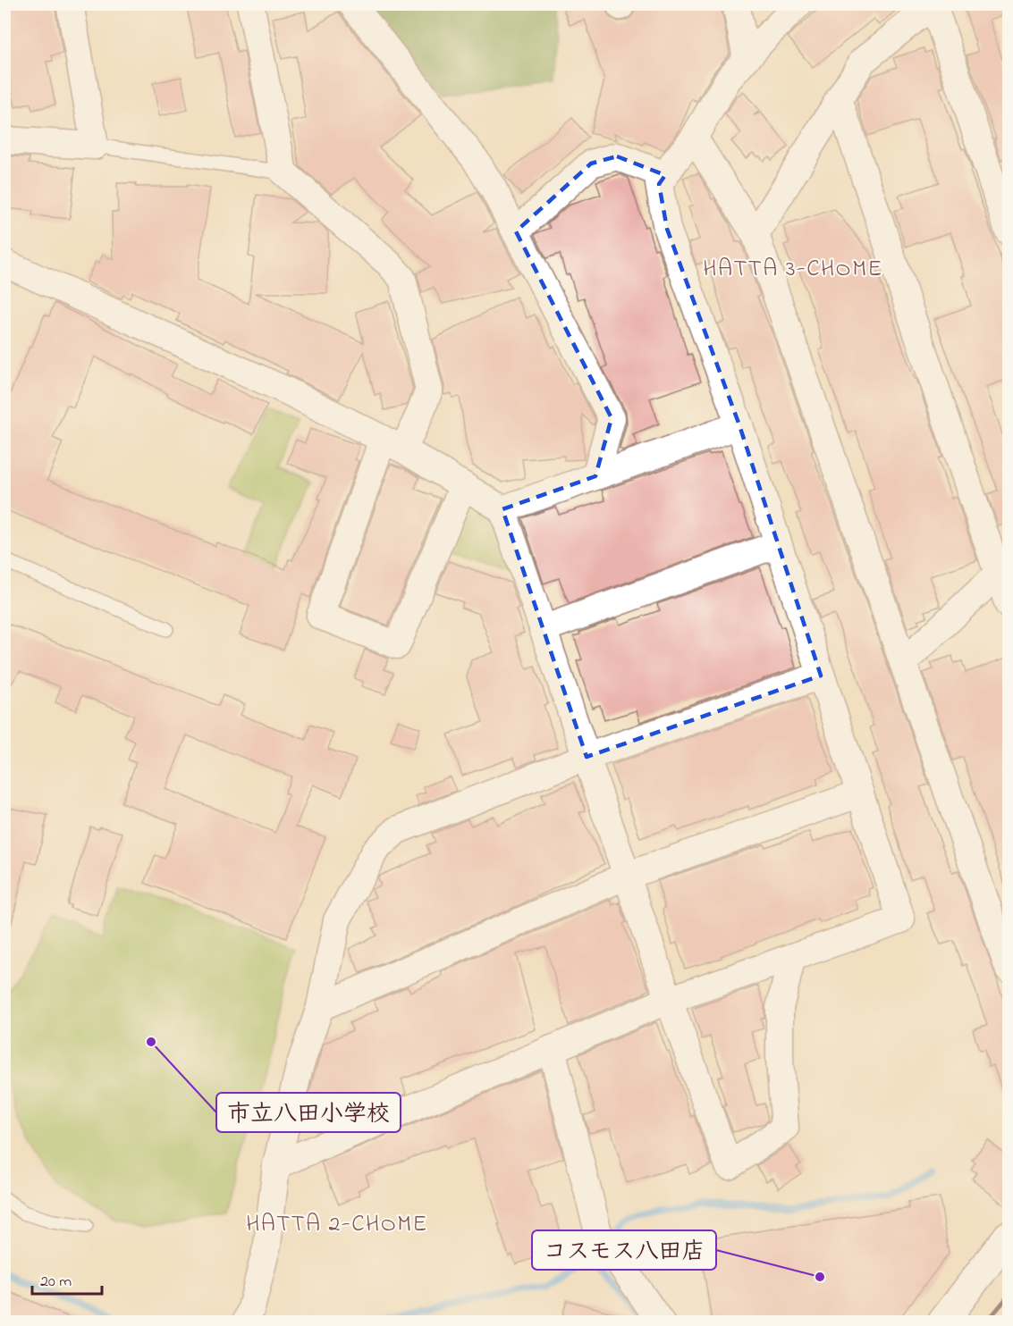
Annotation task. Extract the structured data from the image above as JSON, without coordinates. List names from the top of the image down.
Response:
{
  "districts": ["HATTA 3-CHOME", "HATTA 2-CHOME"],
  "places": ["市立八田小学校", "コスモス八田店"],
  "scale_bar": "20 m"
}
